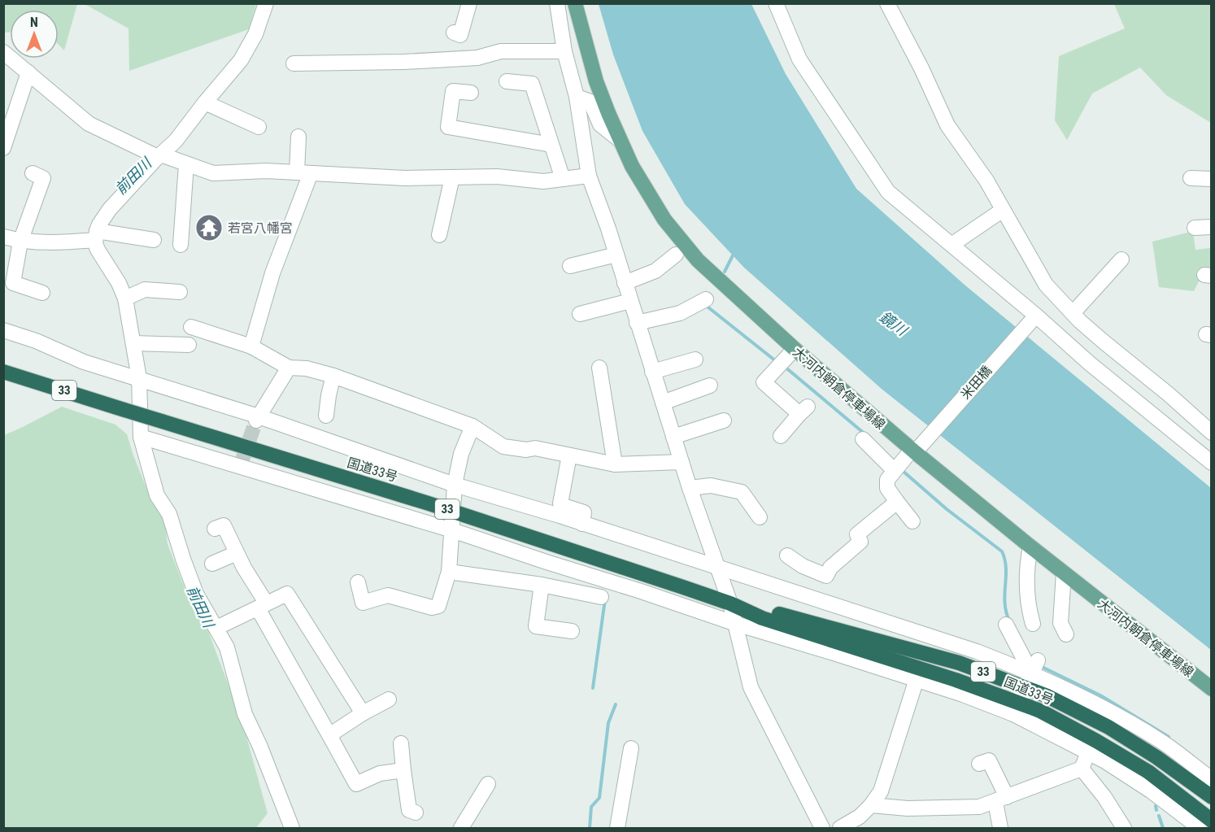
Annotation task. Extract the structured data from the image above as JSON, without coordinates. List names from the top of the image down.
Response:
{
  "streets": {
    "highway": ["33", "国道33号"],
    "main road": ["大河内朝倉停車場線"],
    "street": ["米田橋"]
  },
  "crossings": [
    ["米田橋", "大河内朝倉停車場線"]
  ],
  "water": ["前田川", "鏡川"],
  "places": {
    "temple": ["若宮八幡宮"]
  },
  "north": "top"
}
